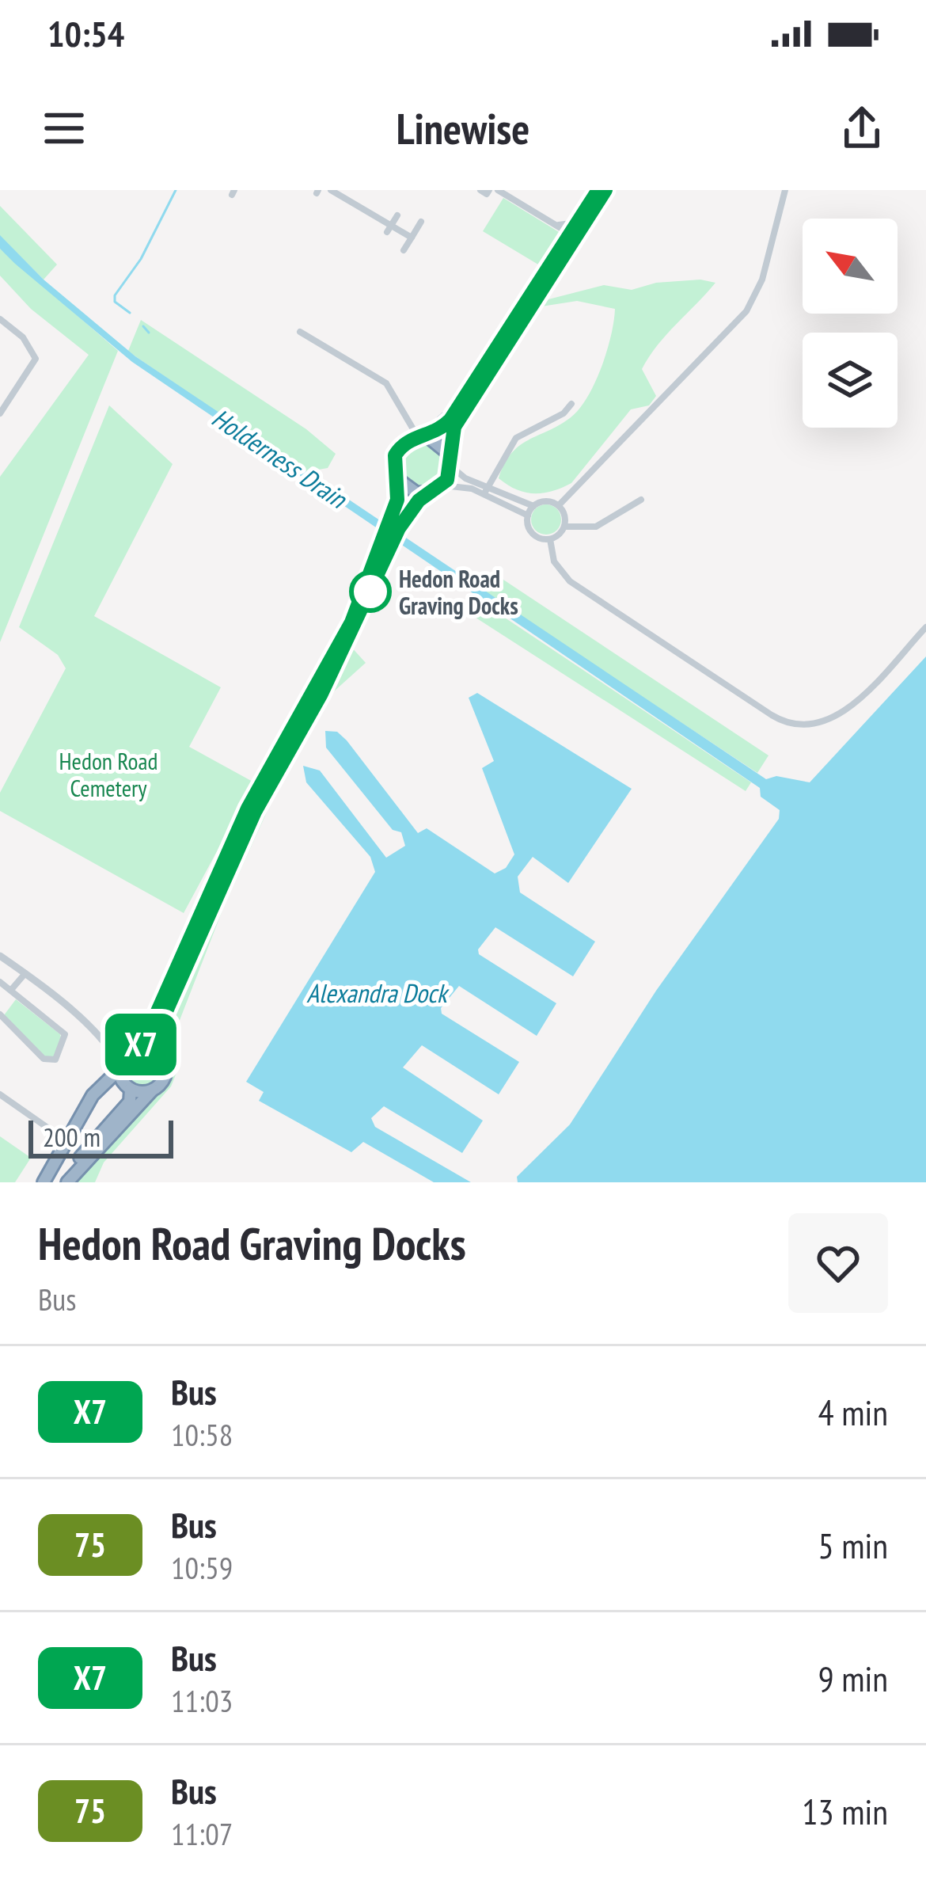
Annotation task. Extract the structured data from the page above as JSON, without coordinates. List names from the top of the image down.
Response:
{
  "water": ["Holderness Drain", "Alexandra Dock"],
  "parks": ["Hedon Road Cemetery"],
  "places": ["Hedon Road Graving Docks"],
  "lines": ["bus line X7"],
  "scale_bar": "200 m",
  "north": "top left",
  "page": {
    "status": "10:54",
    "header": "Linewise",
    "on_map": "X7",
    "scale": "200 m",
    "heading": ["Hedon Road Graving Docks", "Bus"],
    "list": [
      {
        "mark": "X7",
        "name": "Bus",
        "note": "10:58",
        "value": "4 min"
      },
      {
        "mark": "75",
        "name": "Bus",
        "note": "10:59",
        "value": "5 min"
      },
      {
        "mark": "X7",
        "name": "Bus",
        "note": "11:03",
        "value": "9 min"
      },
      {
        "mark": "75",
        "name": "Bus",
        "note": "11:07",
        "value": "13 min"
      }
    ]
  }
}
